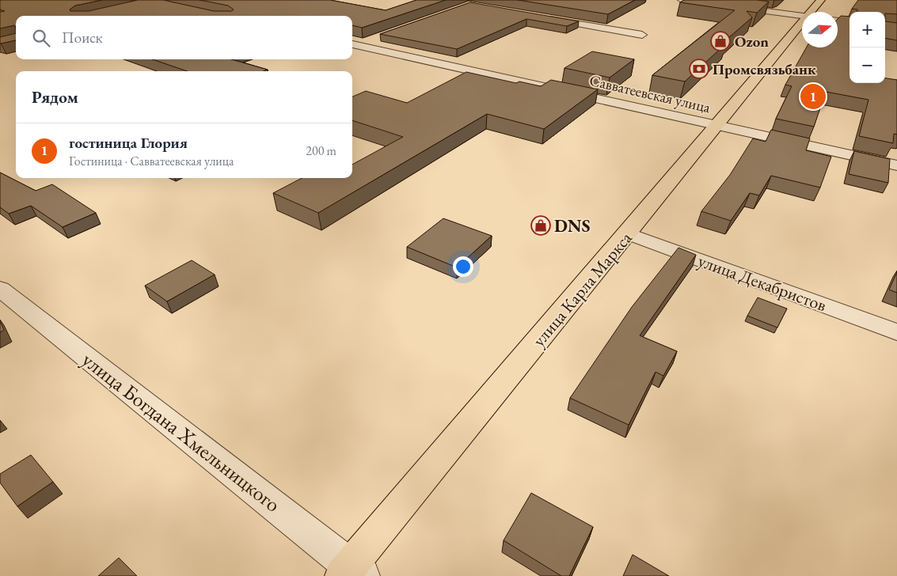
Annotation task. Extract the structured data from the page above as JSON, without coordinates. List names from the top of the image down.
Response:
{
  "streets": {
    "highway": ["улица Карла Маркса"],
    "street": ["Савватеевская улица", "улица Декабристов", "улица Богдана Хмельницкого"]
  },
  "crossings": [
    ["Савватеевская улица", "улица Карла Маркса"],
    ["улица Декабристов", "улица Карла Маркса"],
    ["улица Карла Маркса", "улица Богдана Хмельницкого"]
  ],
  "places": {
    "shop": ["Ozon", "DNS"],
    "bank": ["Промсвязьбанк"]
  },
  "north": "right",
  "page": {
    "map_buttons": ["+", "−"],
    "search": "Поиск",
    "heading": "Рядом",
    "pins": "1",
    "list": [
      {
        "mark": "1",
        "name": "гостиница Глория",
        "note": "Гостиница · Савватеевская улица",
        "value": "200 m"
      }
    ]
  }
}
